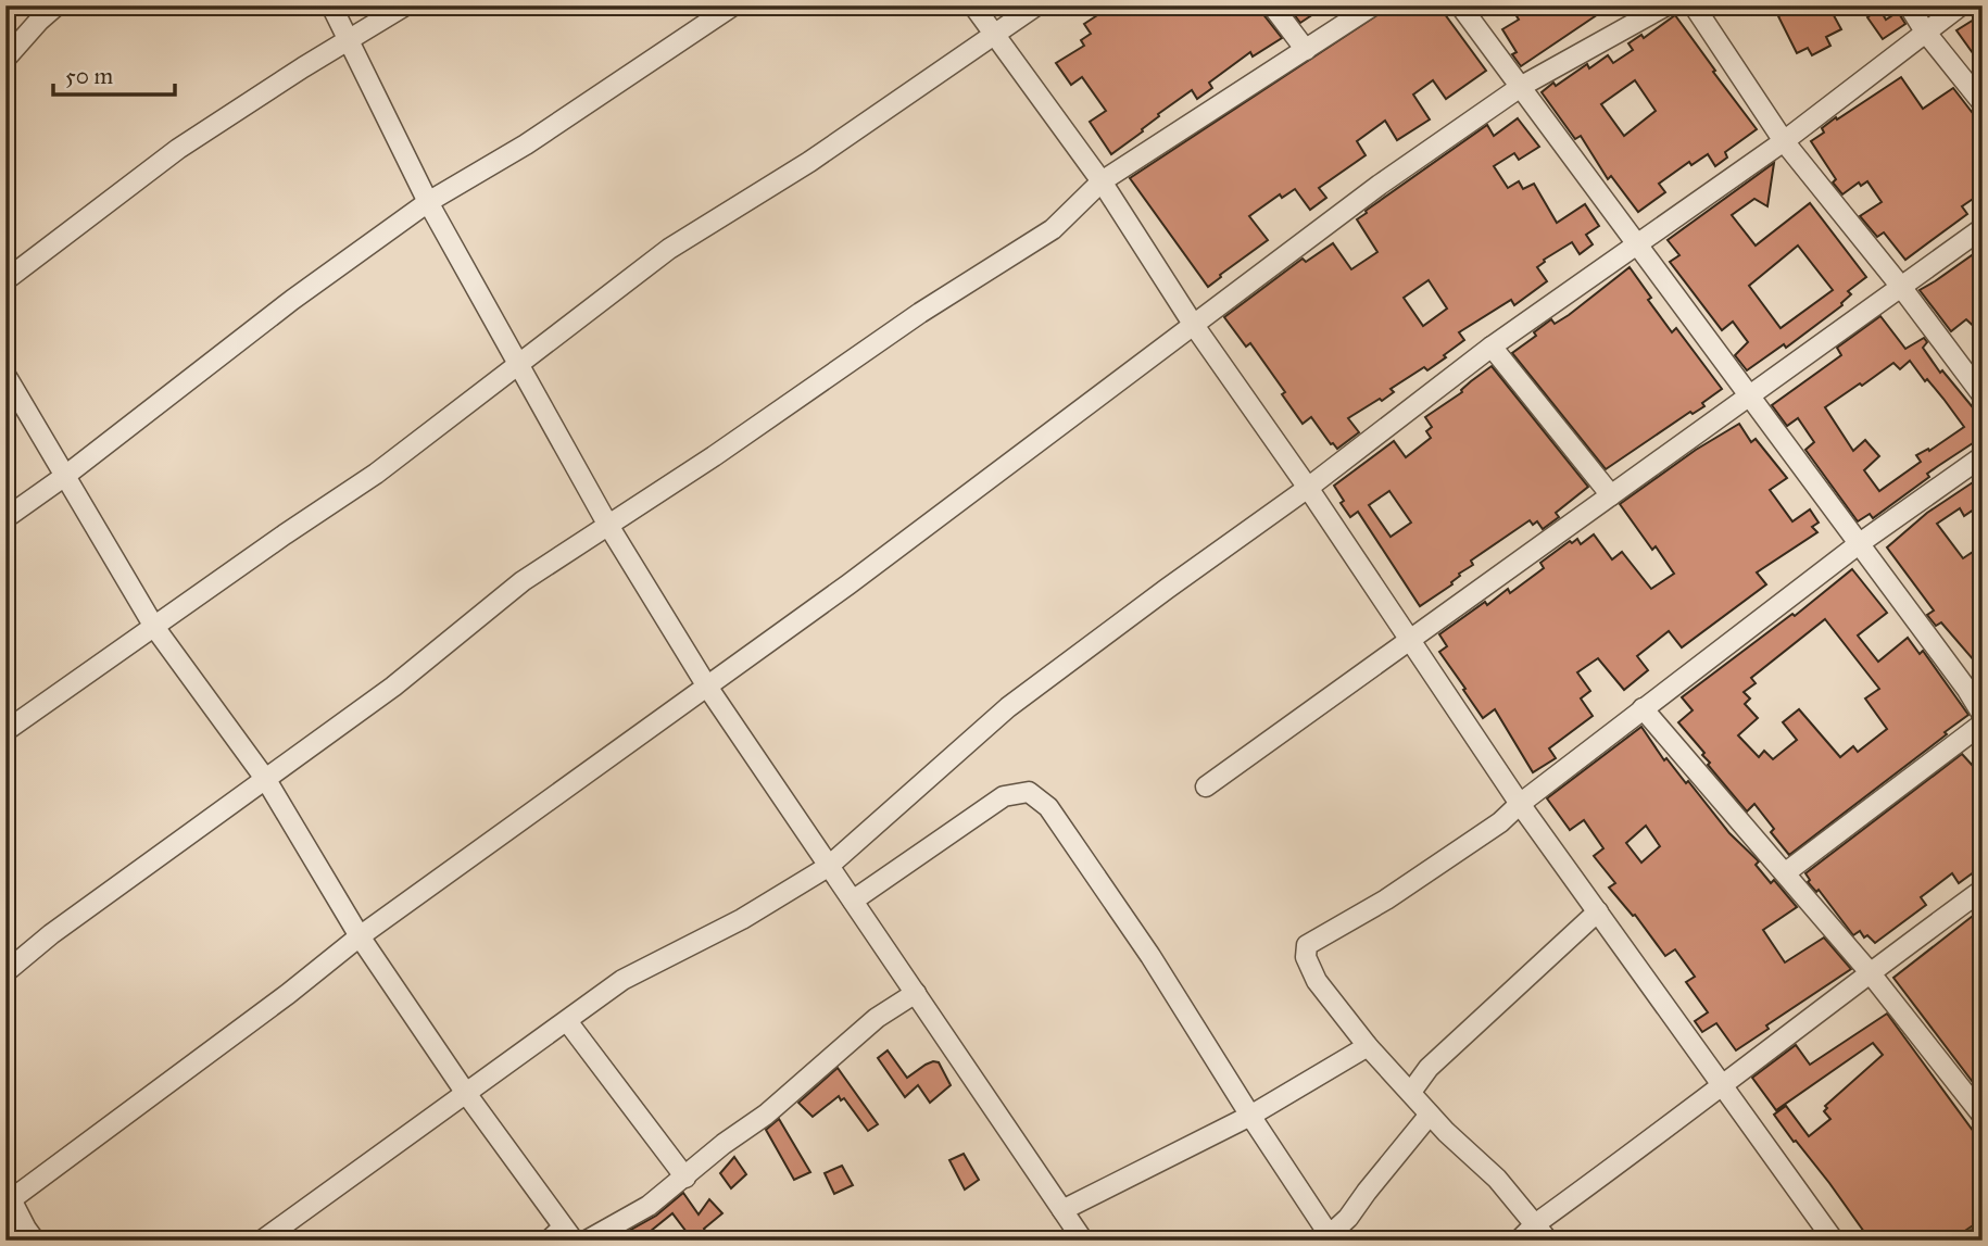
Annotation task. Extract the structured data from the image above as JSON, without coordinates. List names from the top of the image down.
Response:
{
  "scale_bar": "50 m"
}
